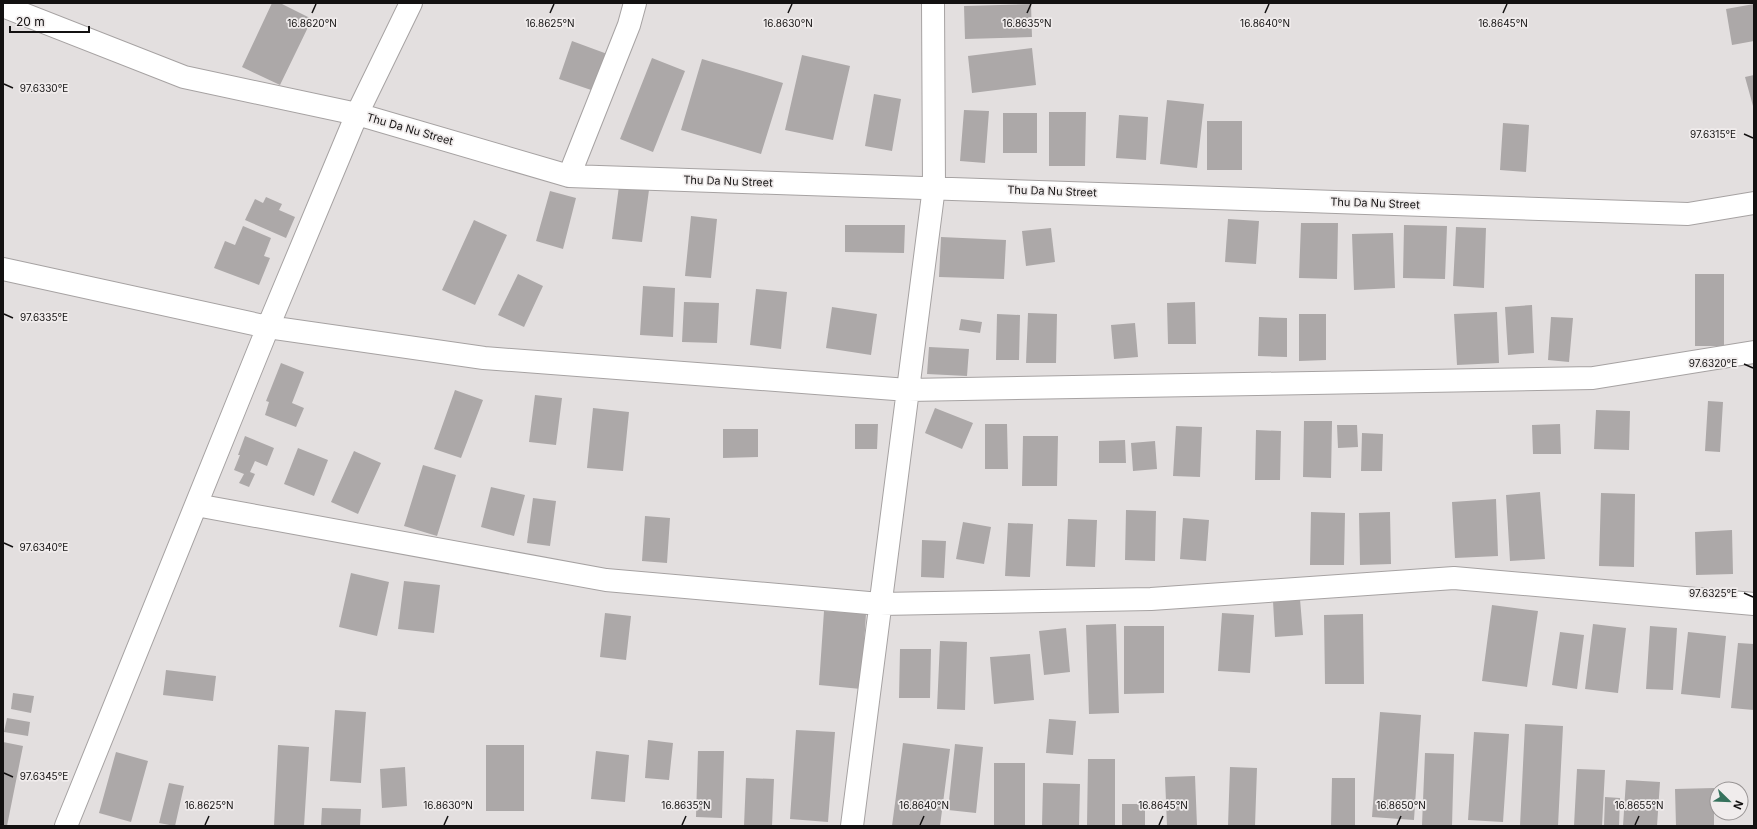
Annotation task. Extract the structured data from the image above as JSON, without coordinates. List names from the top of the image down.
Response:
{
  "streets": {
    "street": ["Thu Da Nu Street"]
  },
  "scale_bar": "20 m",
  "north": "bottom right",
  "coordinates": [
    "16.8620°N",
    "16.8625°N",
    "16.8630°N",
    "16.8635°N",
    "16.8640°N",
    "16.8645°N",
    "97.6330°E",
    "97.6315°E",
    "97.6335°E",
    "97.6320°E",
    "97.6340°E",
    "97.6325°E",
    "97.6345°E",
    "16.8650°N",
    "16.8655°N"
  ]
}
